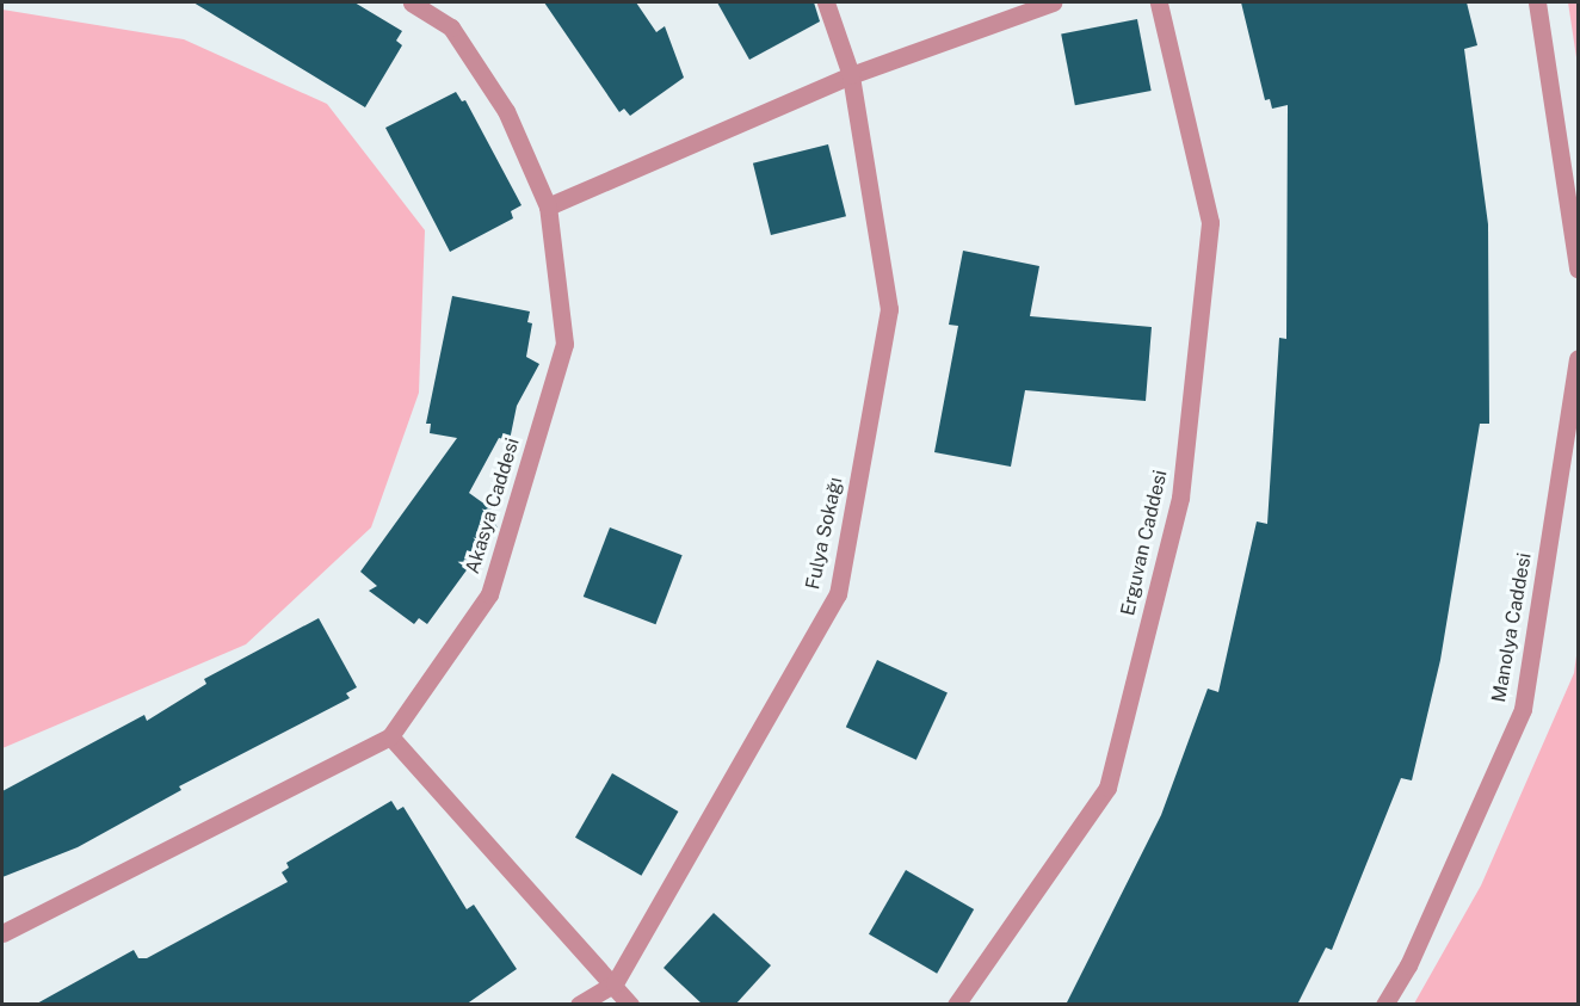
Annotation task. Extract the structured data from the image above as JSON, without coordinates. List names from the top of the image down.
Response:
{
  "streets": {
    "street": [
      "Akasya Caddesi",
      "Fulya Sokağı",
      "Erguvan Caddesi",
      "Manolya Caddesi"
    ]
  }
}
